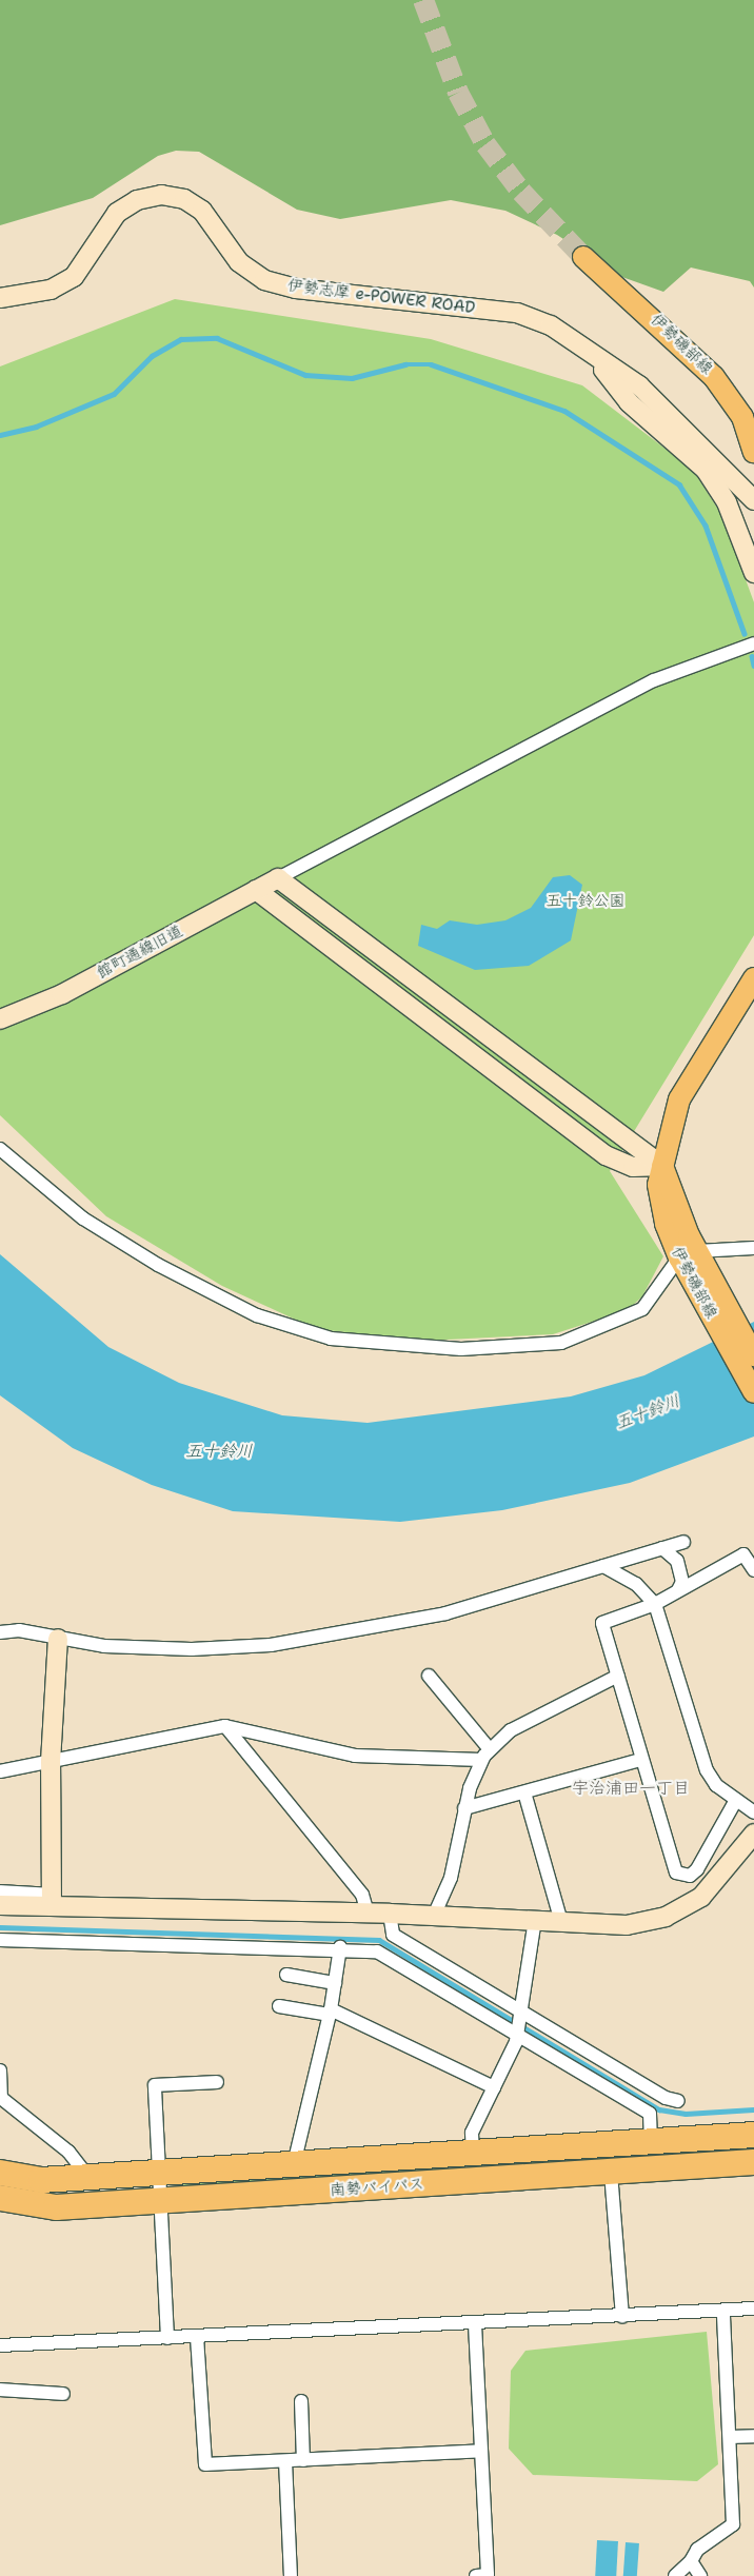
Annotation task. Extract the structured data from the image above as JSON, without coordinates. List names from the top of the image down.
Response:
{
  "streets": {
    "highway": ["南勢バイパス"],
    "main road": ["伊勢磯部線"],
    "street": ["伊勢志摩 e-POWER ROAD", "館町通線旧道"]
  },
  "districts": ["宇治浦田一丁目"],
  "water": ["五十鈴川"],
  "parks": ["五十鈴公園"]
}
